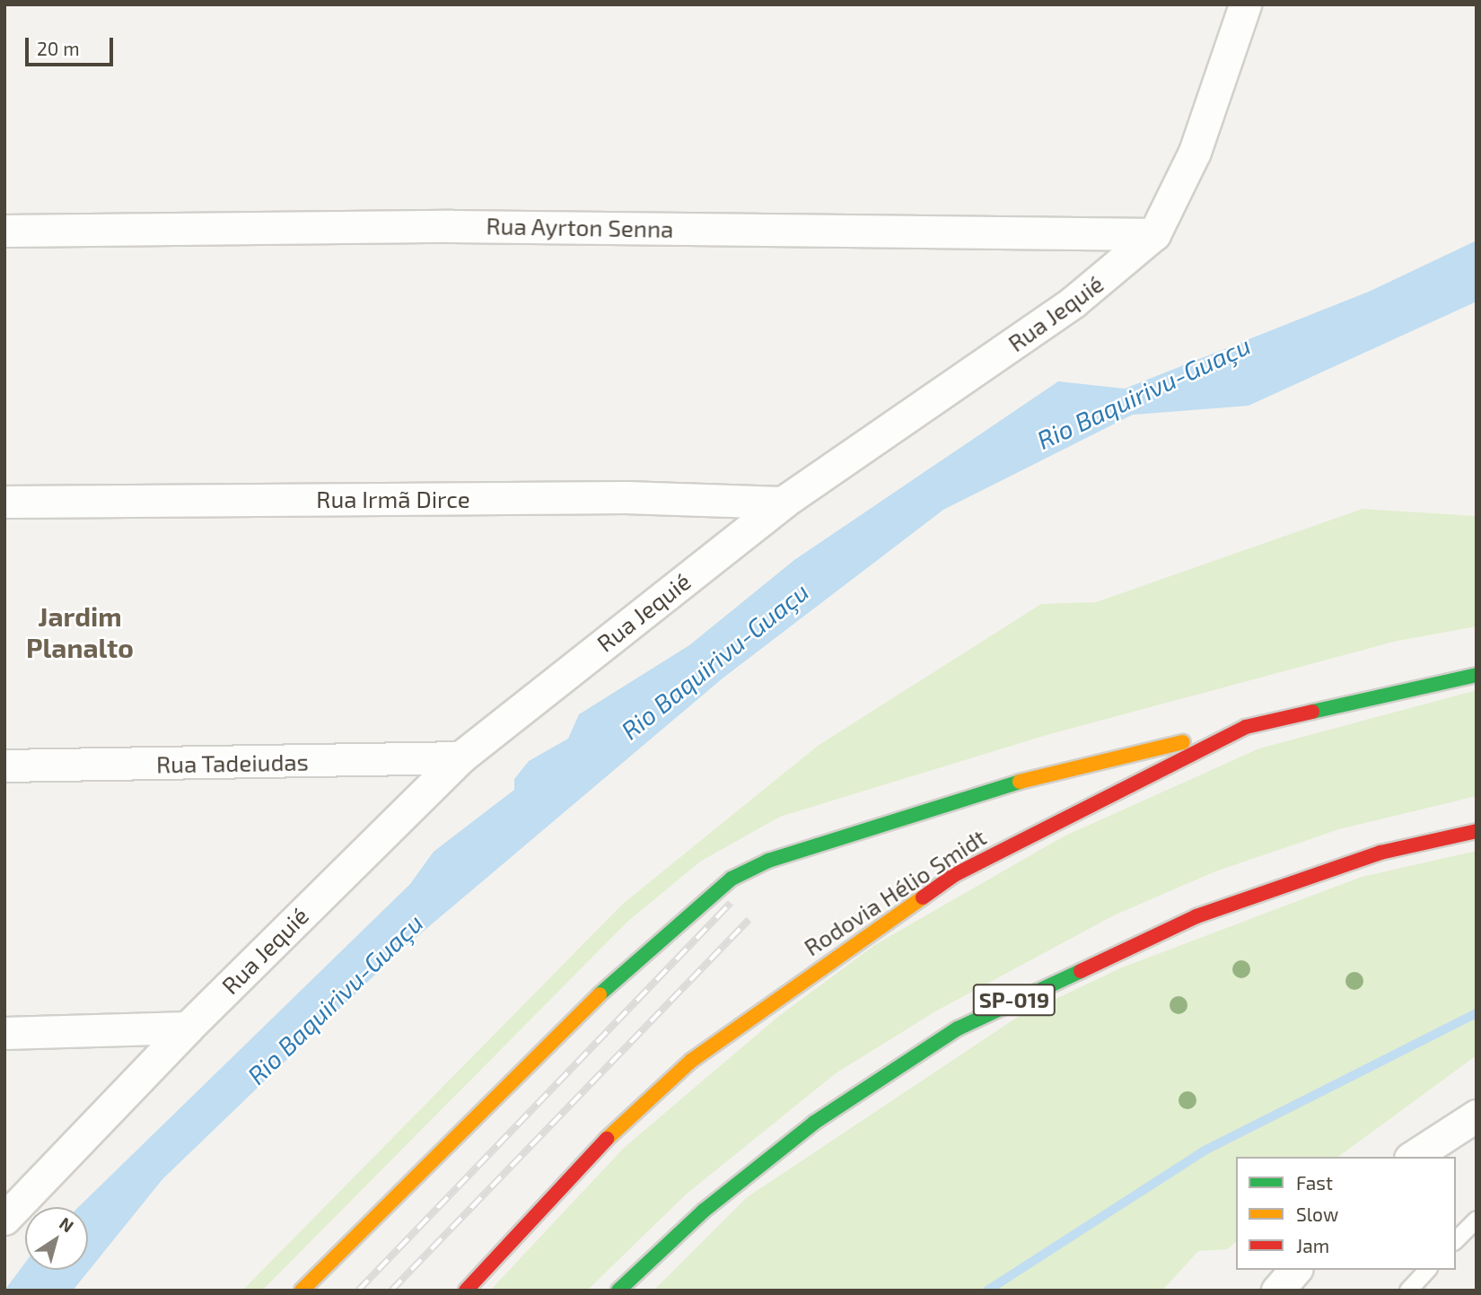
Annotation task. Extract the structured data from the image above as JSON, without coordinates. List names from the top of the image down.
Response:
{
  "streets": {
    "main road": ["Rodovia Hélio Smidt", "SP-019"],
    "street": [
      "Rua Ayrton Senna",
      "Rua Jequié",
      "Rua Irmã Dirce",
      "Rua Tadeiudas"
    ]
  },
  "crossings": [
    ["Rua Ayrton Senna", "Rua Jequié"],
    ["Rua Jequié", "Rua Irmã Dirce"],
    ["Rua Jequié", "Rua Tadeiudas"]
  ],
  "districts": ["Jardim Planalto"],
  "water": ["Rio Baquirivu-Guaçu"],
  "legend": ["Fast", "Slow", "Jam"],
  "scale_bar": "20 m",
  "north": "top right"
}
